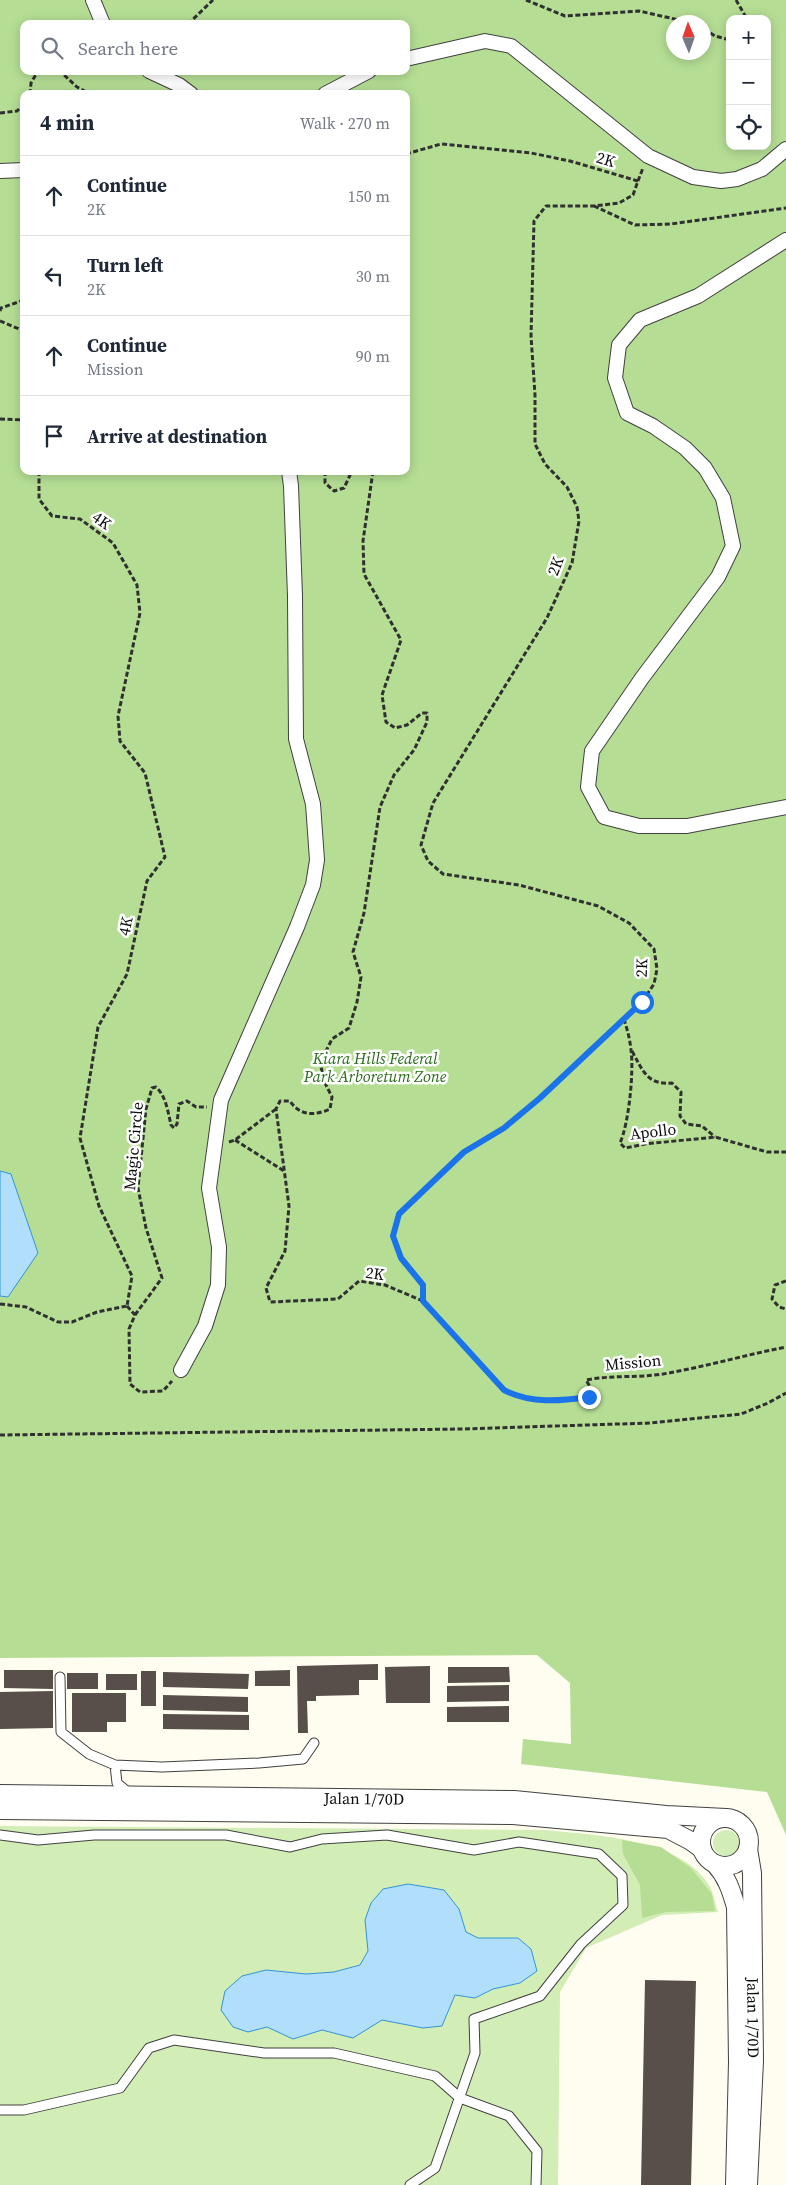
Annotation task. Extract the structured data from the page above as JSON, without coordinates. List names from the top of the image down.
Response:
{
  "streets": {
    "street": ["Jalan 1/70D"],
    "path": [
      "2K",
      "4K",
      "Apollo",
      "Magic Circle",
      "Mission"
    ]
  },
  "crossings": [
    ["2K", "Apollo"],
    ["2K", "Mission"]
  ],
  "parks": ["Kiara Hills Federal Park Arboretum Zone"],
  "north": "top",
  "page": {
    "map_buttons": ["+", "−"],
    "search": "Search here",
    "heading": ["4 min", "Walk · 270 m"],
    "list": [
      ["Continue", "2K", "150 m"],
      ["Turn left", "2K", "30 m"],
      ["Continue", "Mission", "90 m"],
      "Arrive at destination"
    ]
  }
}
